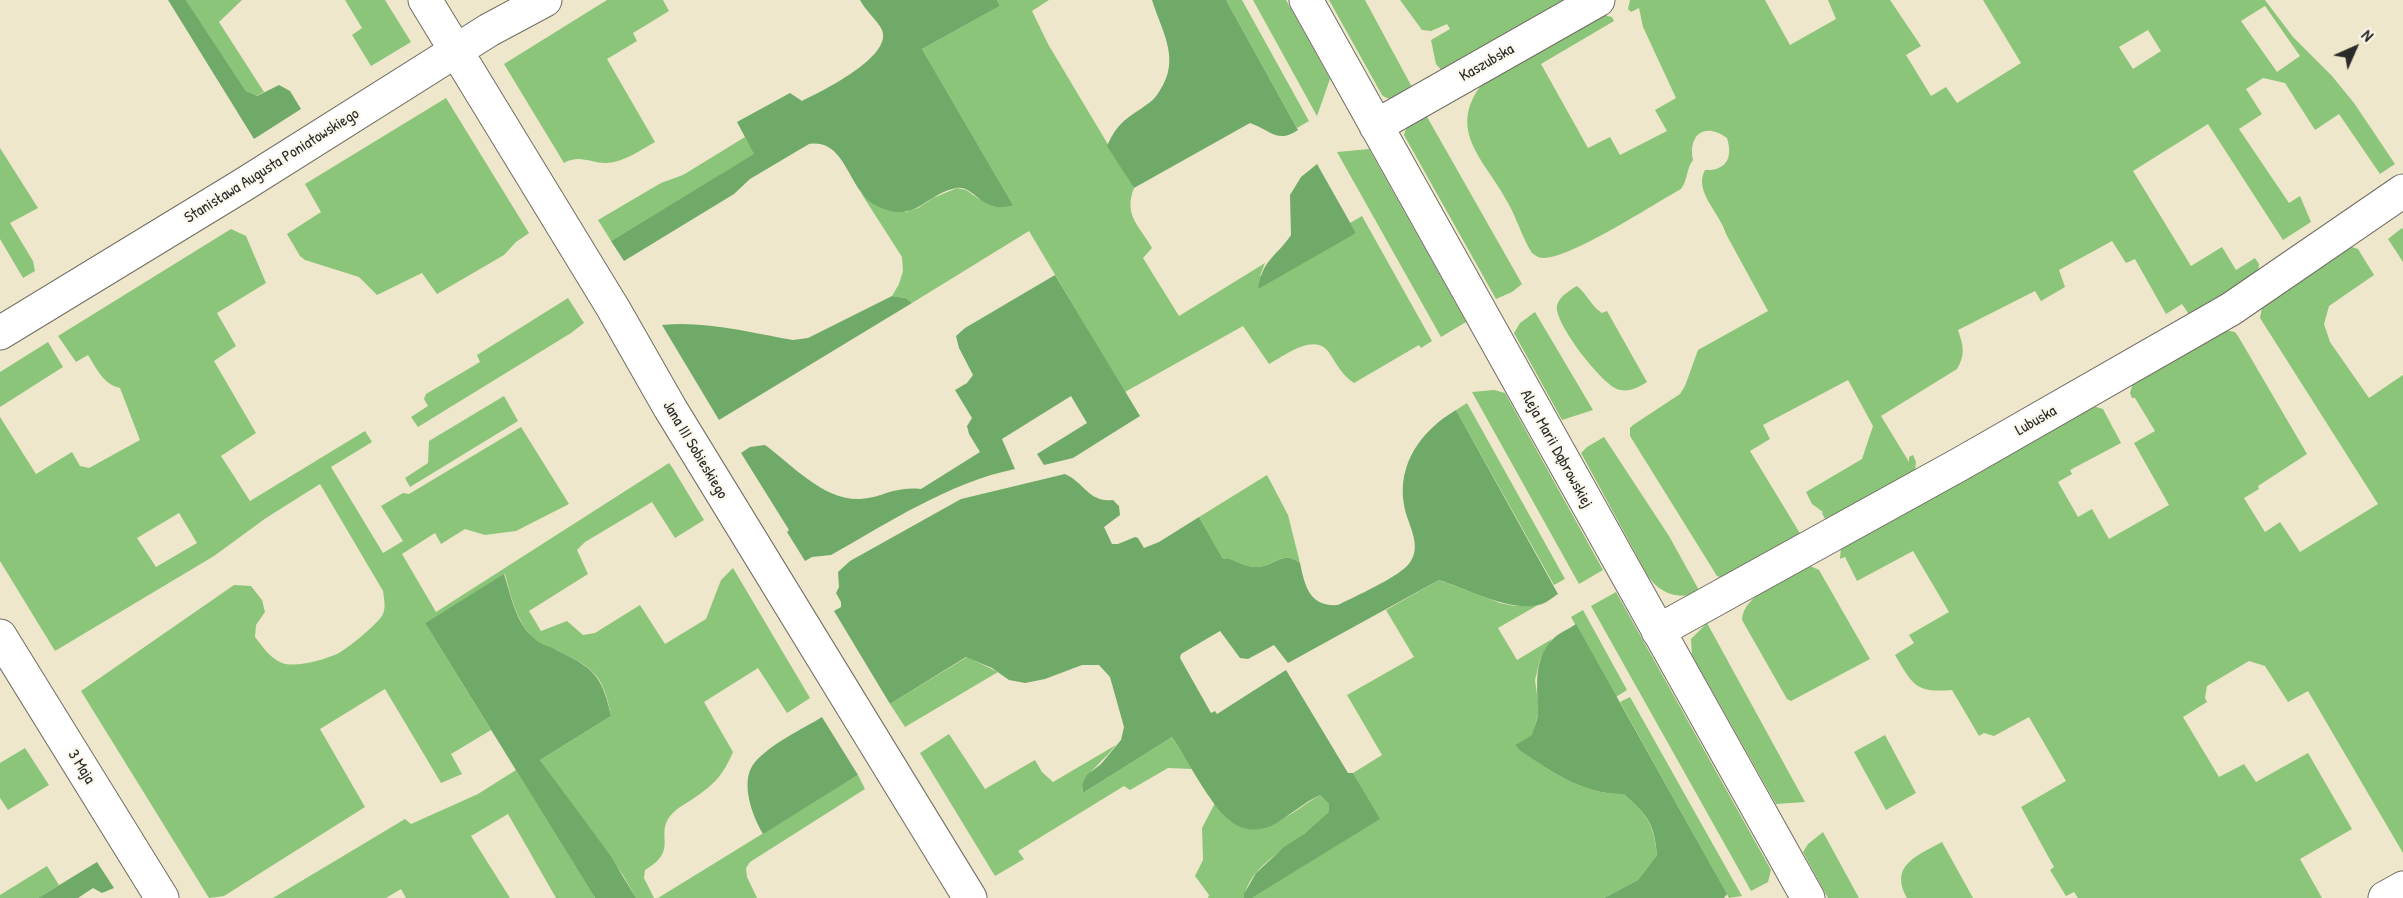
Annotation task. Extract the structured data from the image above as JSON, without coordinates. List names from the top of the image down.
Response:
{
  "streets": {
    "street": [
      "Kaszubska",
      "Stanisława Augusta Poniatowskiego",
      "Lubuska",
      "Aleja Marii Dąbrowskiej",
      "Jana III Sobieskiego",
      "3 Maja"
    ]
  },
  "crossings": [
    ["Kaszubska", "Aleja Marii Dąbrowskiej"],
    ["Stanisława Augusta Poniatowskiego", "Jana III Sobieskiego"],
    ["Lubuska", "Aleja Marii Dąbrowskiej"]
  ],
  "north": "top right"
}
